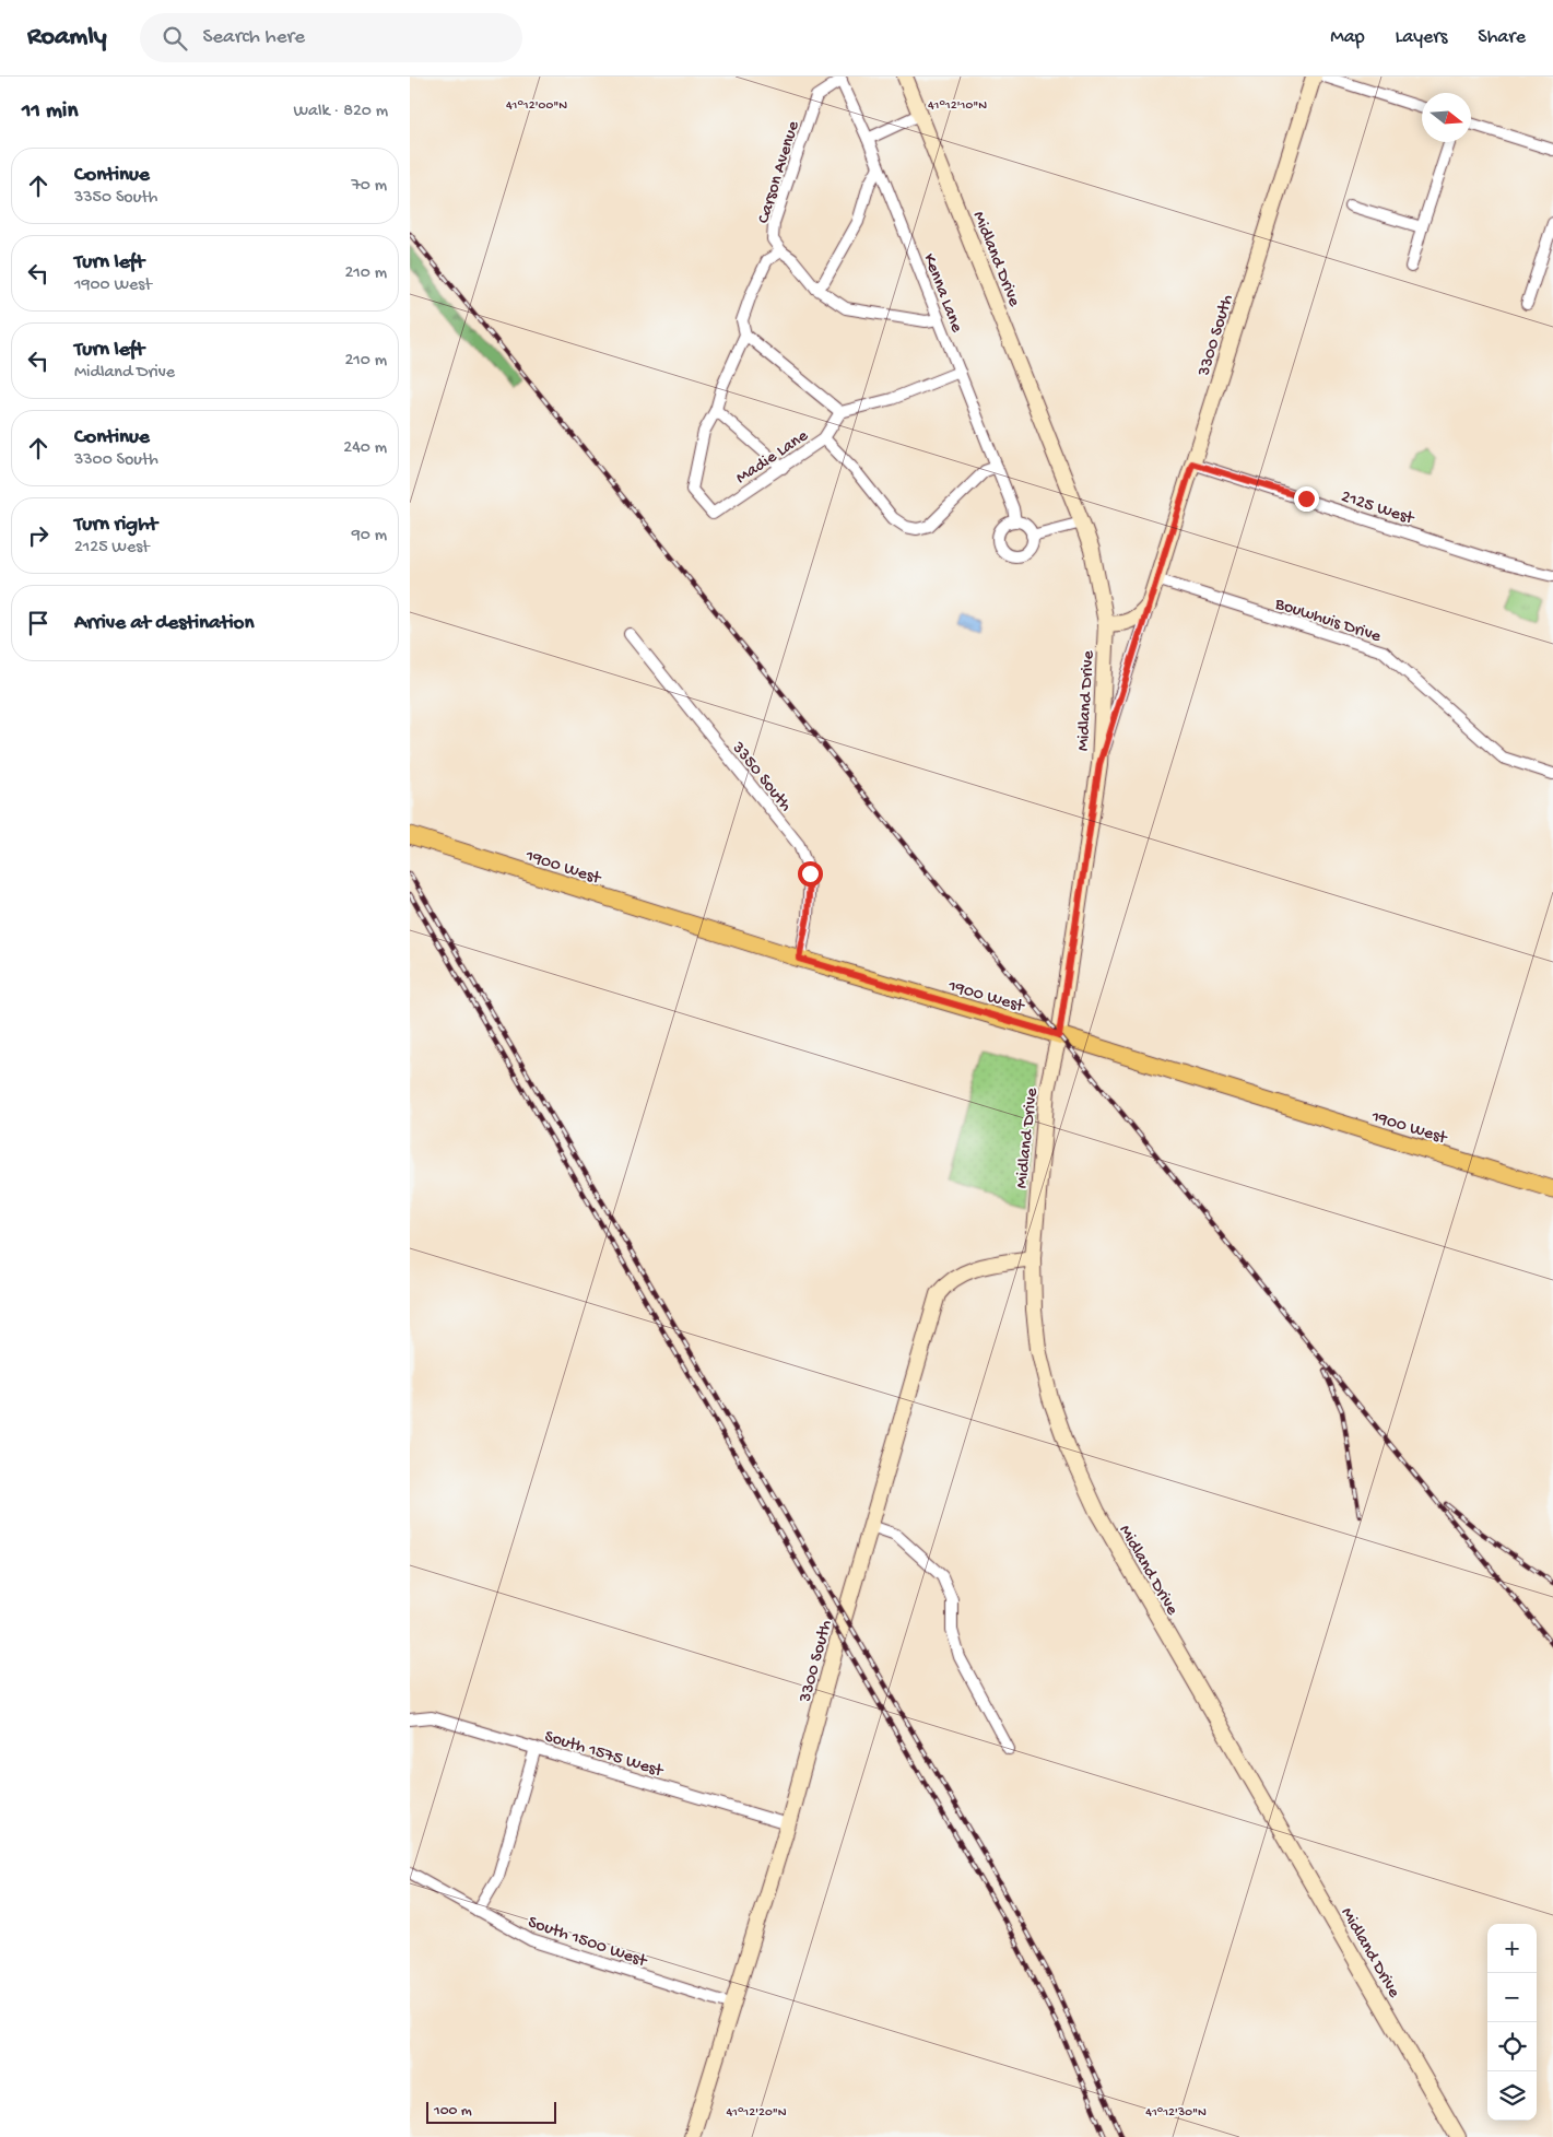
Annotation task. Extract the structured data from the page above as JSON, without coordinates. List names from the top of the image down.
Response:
{
  "streets": {
    "main road": ["1900 West"],
    "street": [
      "Carson Avenue",
      "Midland Drive",
      "Kenna Lane",
      "3300 South",
      "Madie Lane",
      "2125 West",
      "Bouwhuis Drive",
      "3350 South",
      "South 1575 West",
      "South 1500 West"
    ]
  },
  "crossings": [
    ["Carson Avenue", "Kenna Lane"],
    ["Midland Drive", "3300 South"],
    ["Midland Drive", "1900 West"],
    ["3300 South", "2125 West"],
    ["3300 South", "Bouwhuis Drive"],
    ["3300 South", "South 1575 West"],
    ["3300 South", "South 1500 West"],
    ["3350 South", "1900 West"]
  ],
  "scale_bar": "100 m",
  "north": "right",
  "page": {
    "header": "Roamly",
    "search": "Search here",
    "nav": ["Map", "Layers", "Share"],
    "heading": ["11 min", "Walk · 820 m"],
    "list": [
      ["Continue", "3350 South", "70 m"],
      ["Turn left", "1900 West", "210 m"],
      ["Turn left", "Midland Drive", "210 m"],
      ["Continue", "3300 South", "240 m"],
      ["Turn right", "2125 West", "90 m"],
      "Arrive at destination"
    ],
    "map_buttons": ["+", "−"],
    "scale": "100 m"
  },
  "coordinates": [
    "41°12'00\"N",
    "41°12'10\"N",
    "41°12'20\"N",
    "41°12'30\"N"
  ]
}
